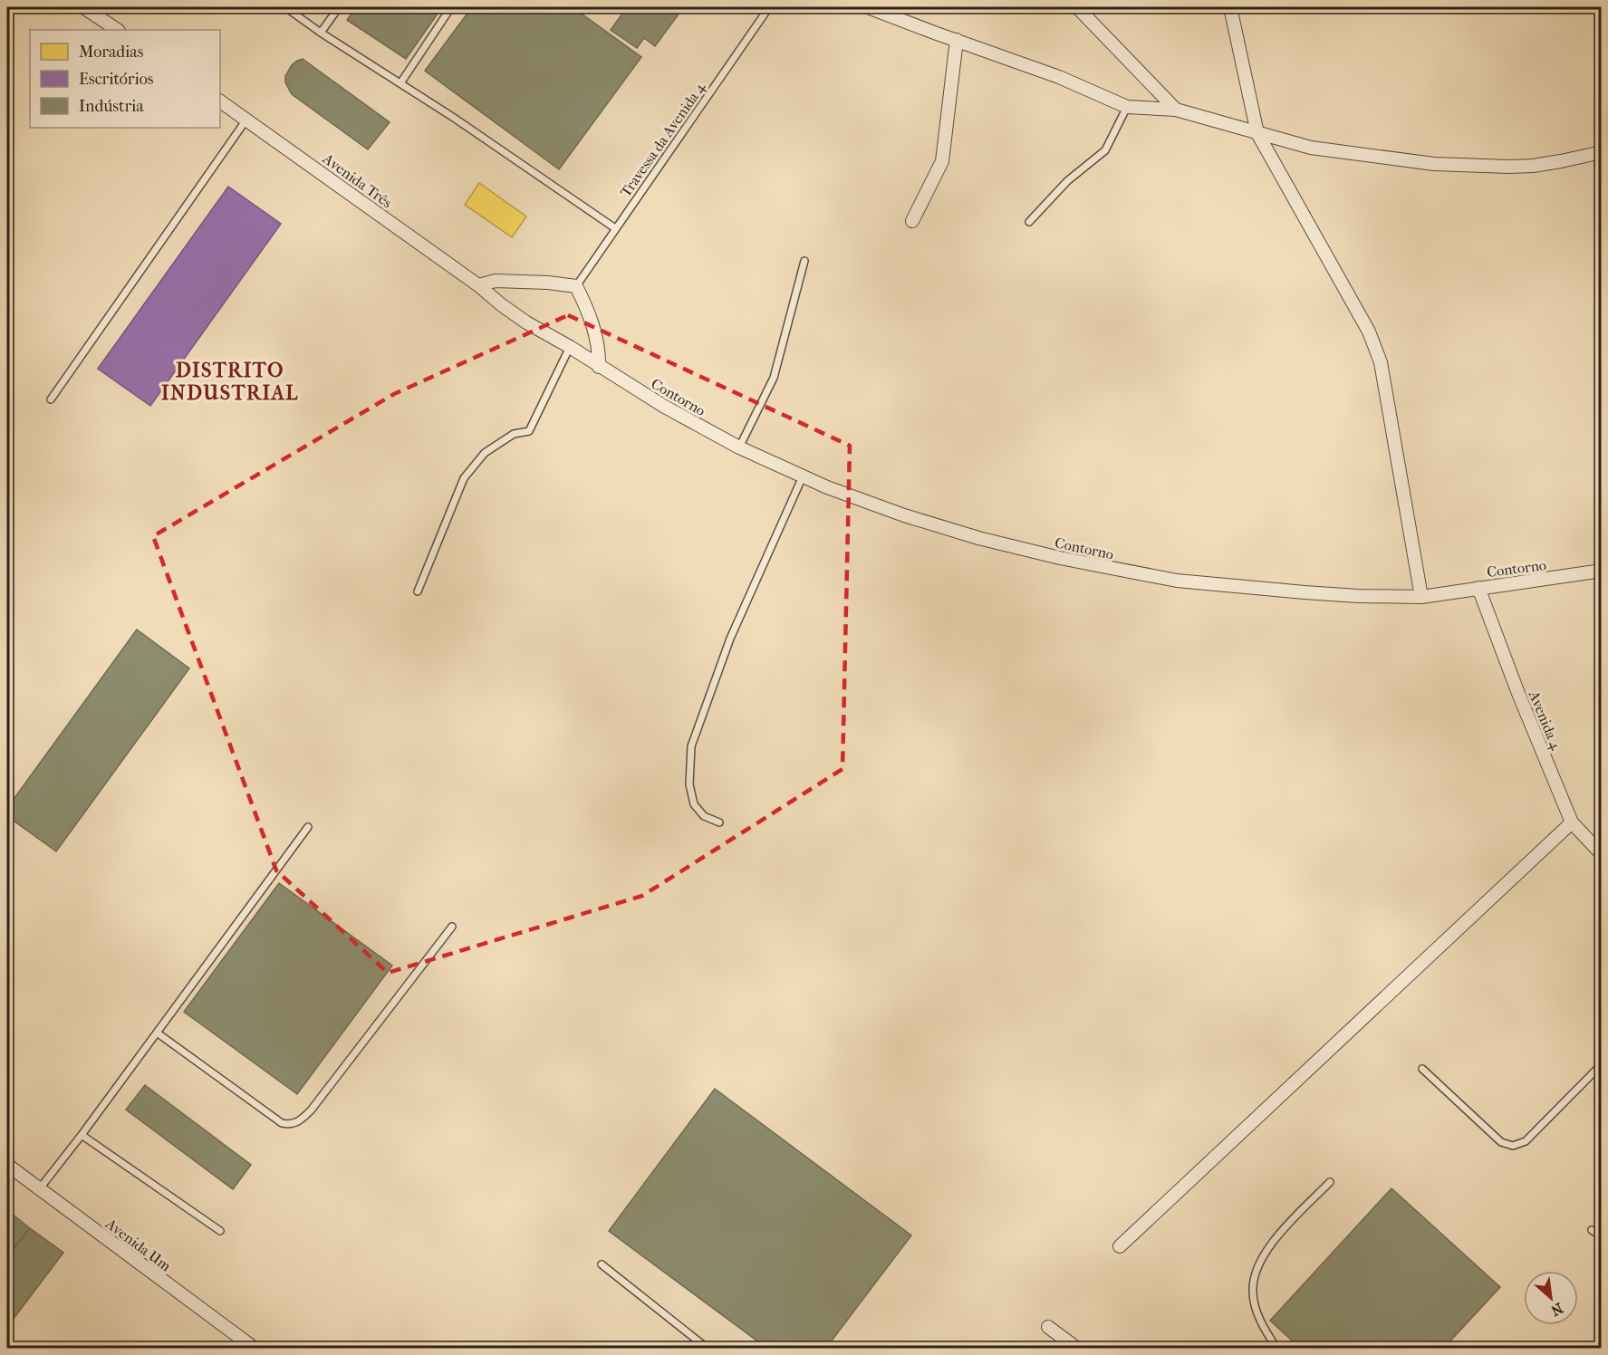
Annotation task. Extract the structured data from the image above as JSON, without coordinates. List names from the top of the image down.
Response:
{
  "streets": {
    "street": [
      "Avenida Três",
      "Contorno",
      "Avenida 4",
      "Avenida Um"
    ],
    "lane": ["Travessa da Avenida 4"]
  },
  "crossings": [
    ["Avenida Três", "Contorno"],
    ["Contorno", "Avenida 4"]
  ],
  "districts": ["DISTRITO INDUSTRIAL"],
  "legend": ["Moradias", "Escritórios", "Indústria"],
  "north": "bottom right"
}
